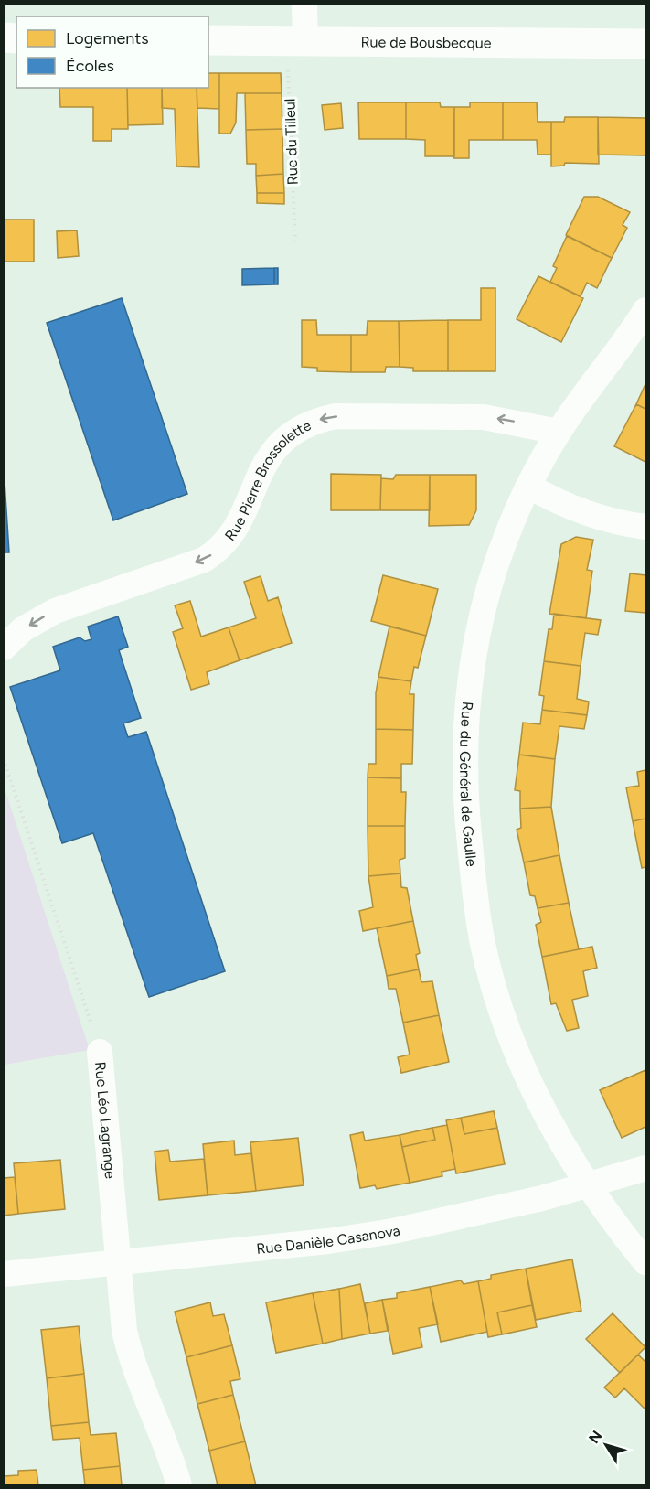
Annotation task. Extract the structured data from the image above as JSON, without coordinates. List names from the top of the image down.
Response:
{
  "streets": {
    "street": [
      "Rue de Bousbecque",
      "Rue Pierre Brossolette",
      "Rue du Général de Gaulle",
      "Rue Léo Lagrange",
      "Rue Danièle Casanova"
    ],
    "path": ["Rue du Tilleul"]
  },
  "crossings": [
    ["Rue de Bousbecque", "Rue du Tilleul"],
    ["Rue Pierre Brossolette", "Rue du Général de Gaulle"],
    ["Rue du Général de Gaulle", "Rue Danièle Casanova"],
    ["Rue Léo Lagrange", "Rue Danièle Casanova"]
  ],
  "one_way": ["Rue Pierre Brossolette"],
  "legend": ["Logements", "Écoles"],
  "north": "top left"
}
